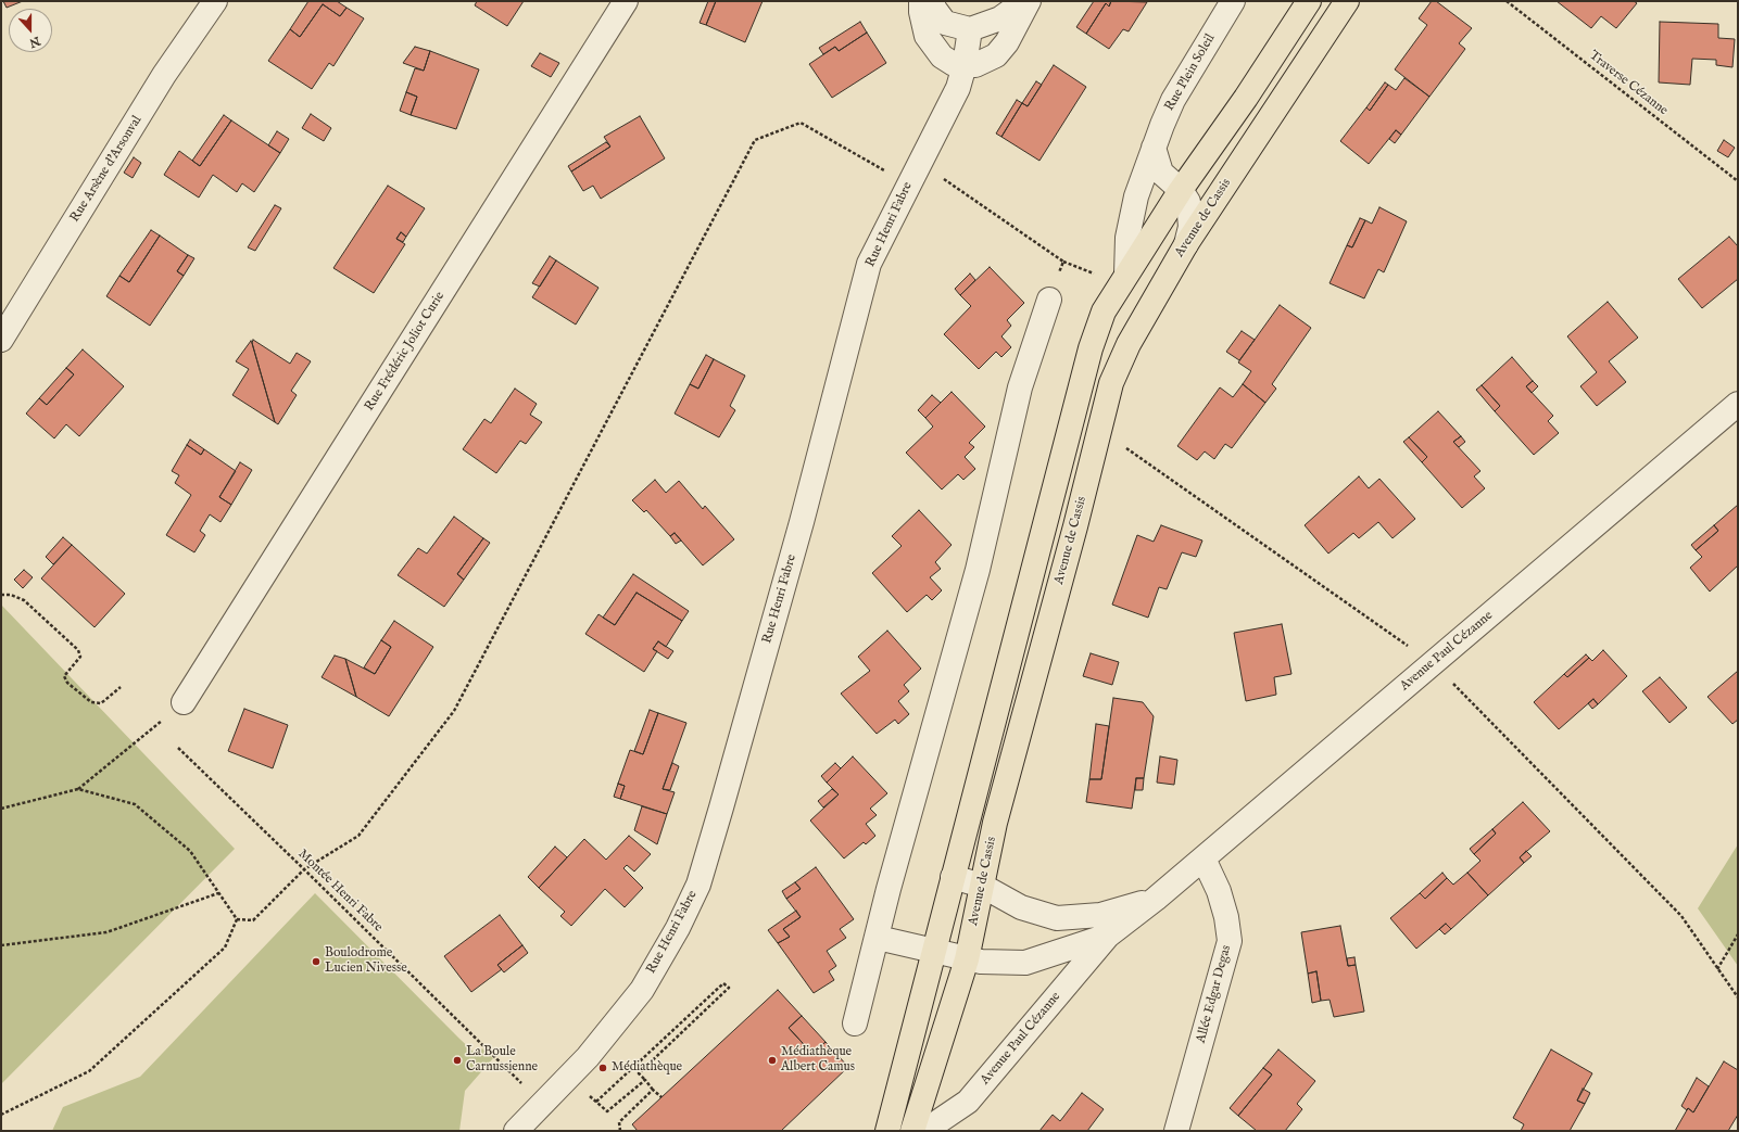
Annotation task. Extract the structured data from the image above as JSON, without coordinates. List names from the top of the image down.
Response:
{
  "streets": {
    "main road": ["Avenue de Cassis"],
    "street": [
      "Rue Plein Soleil",
      "Rue Arsène d'Arsonval",
      "Rue Henri Fabre",
      "Rue Frédéric Joliot Curie",
      "Avenue Paul Cézanne",
      "Allée Edgar Degas"
    ],
    "path": ["Traverse Cézanne", "Montée Henri Fabre"]
  },
  "crossings": [
    ["Avenue de Cassis", "Avenue Paul Cézanne"],
    ["Rue Henri Fabre", "Montée Henri Fabre"],
    ["Avenue Paul Cézanne", "Allée Edgar Degas"]
  ],
  "places": [
    "Boulodrome Lucien Nivesse",
    "La Boule Carnussienne",
    "Médiathèque Albert Camus",
    "Médiathèque"
  ],
  "north": "bottom"
}
